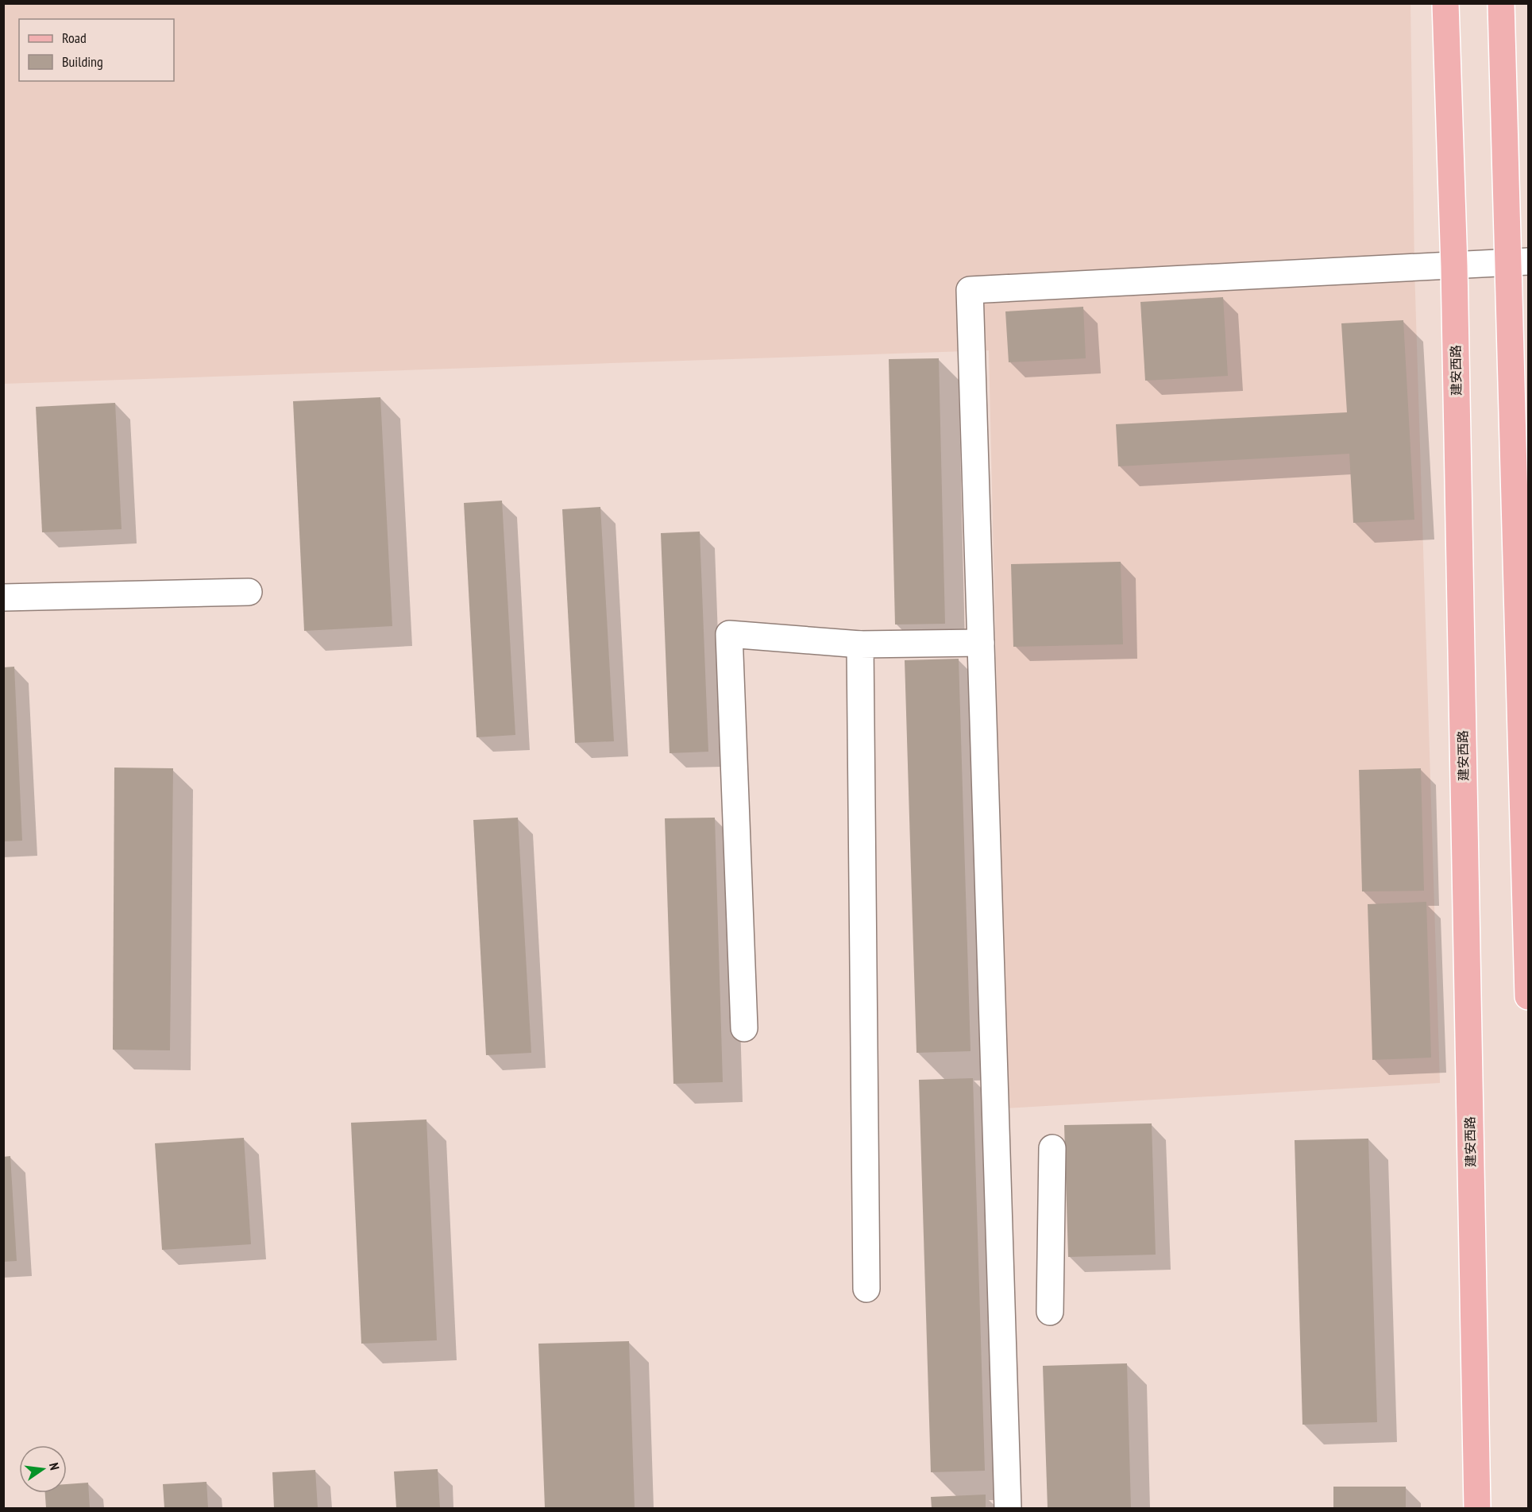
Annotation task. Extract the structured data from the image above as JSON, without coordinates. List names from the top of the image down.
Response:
{
  "streets": {
    "main road": ["建安西路"]
  },
  "legend": ["Road", "Building"],
  "north": "right"
}
